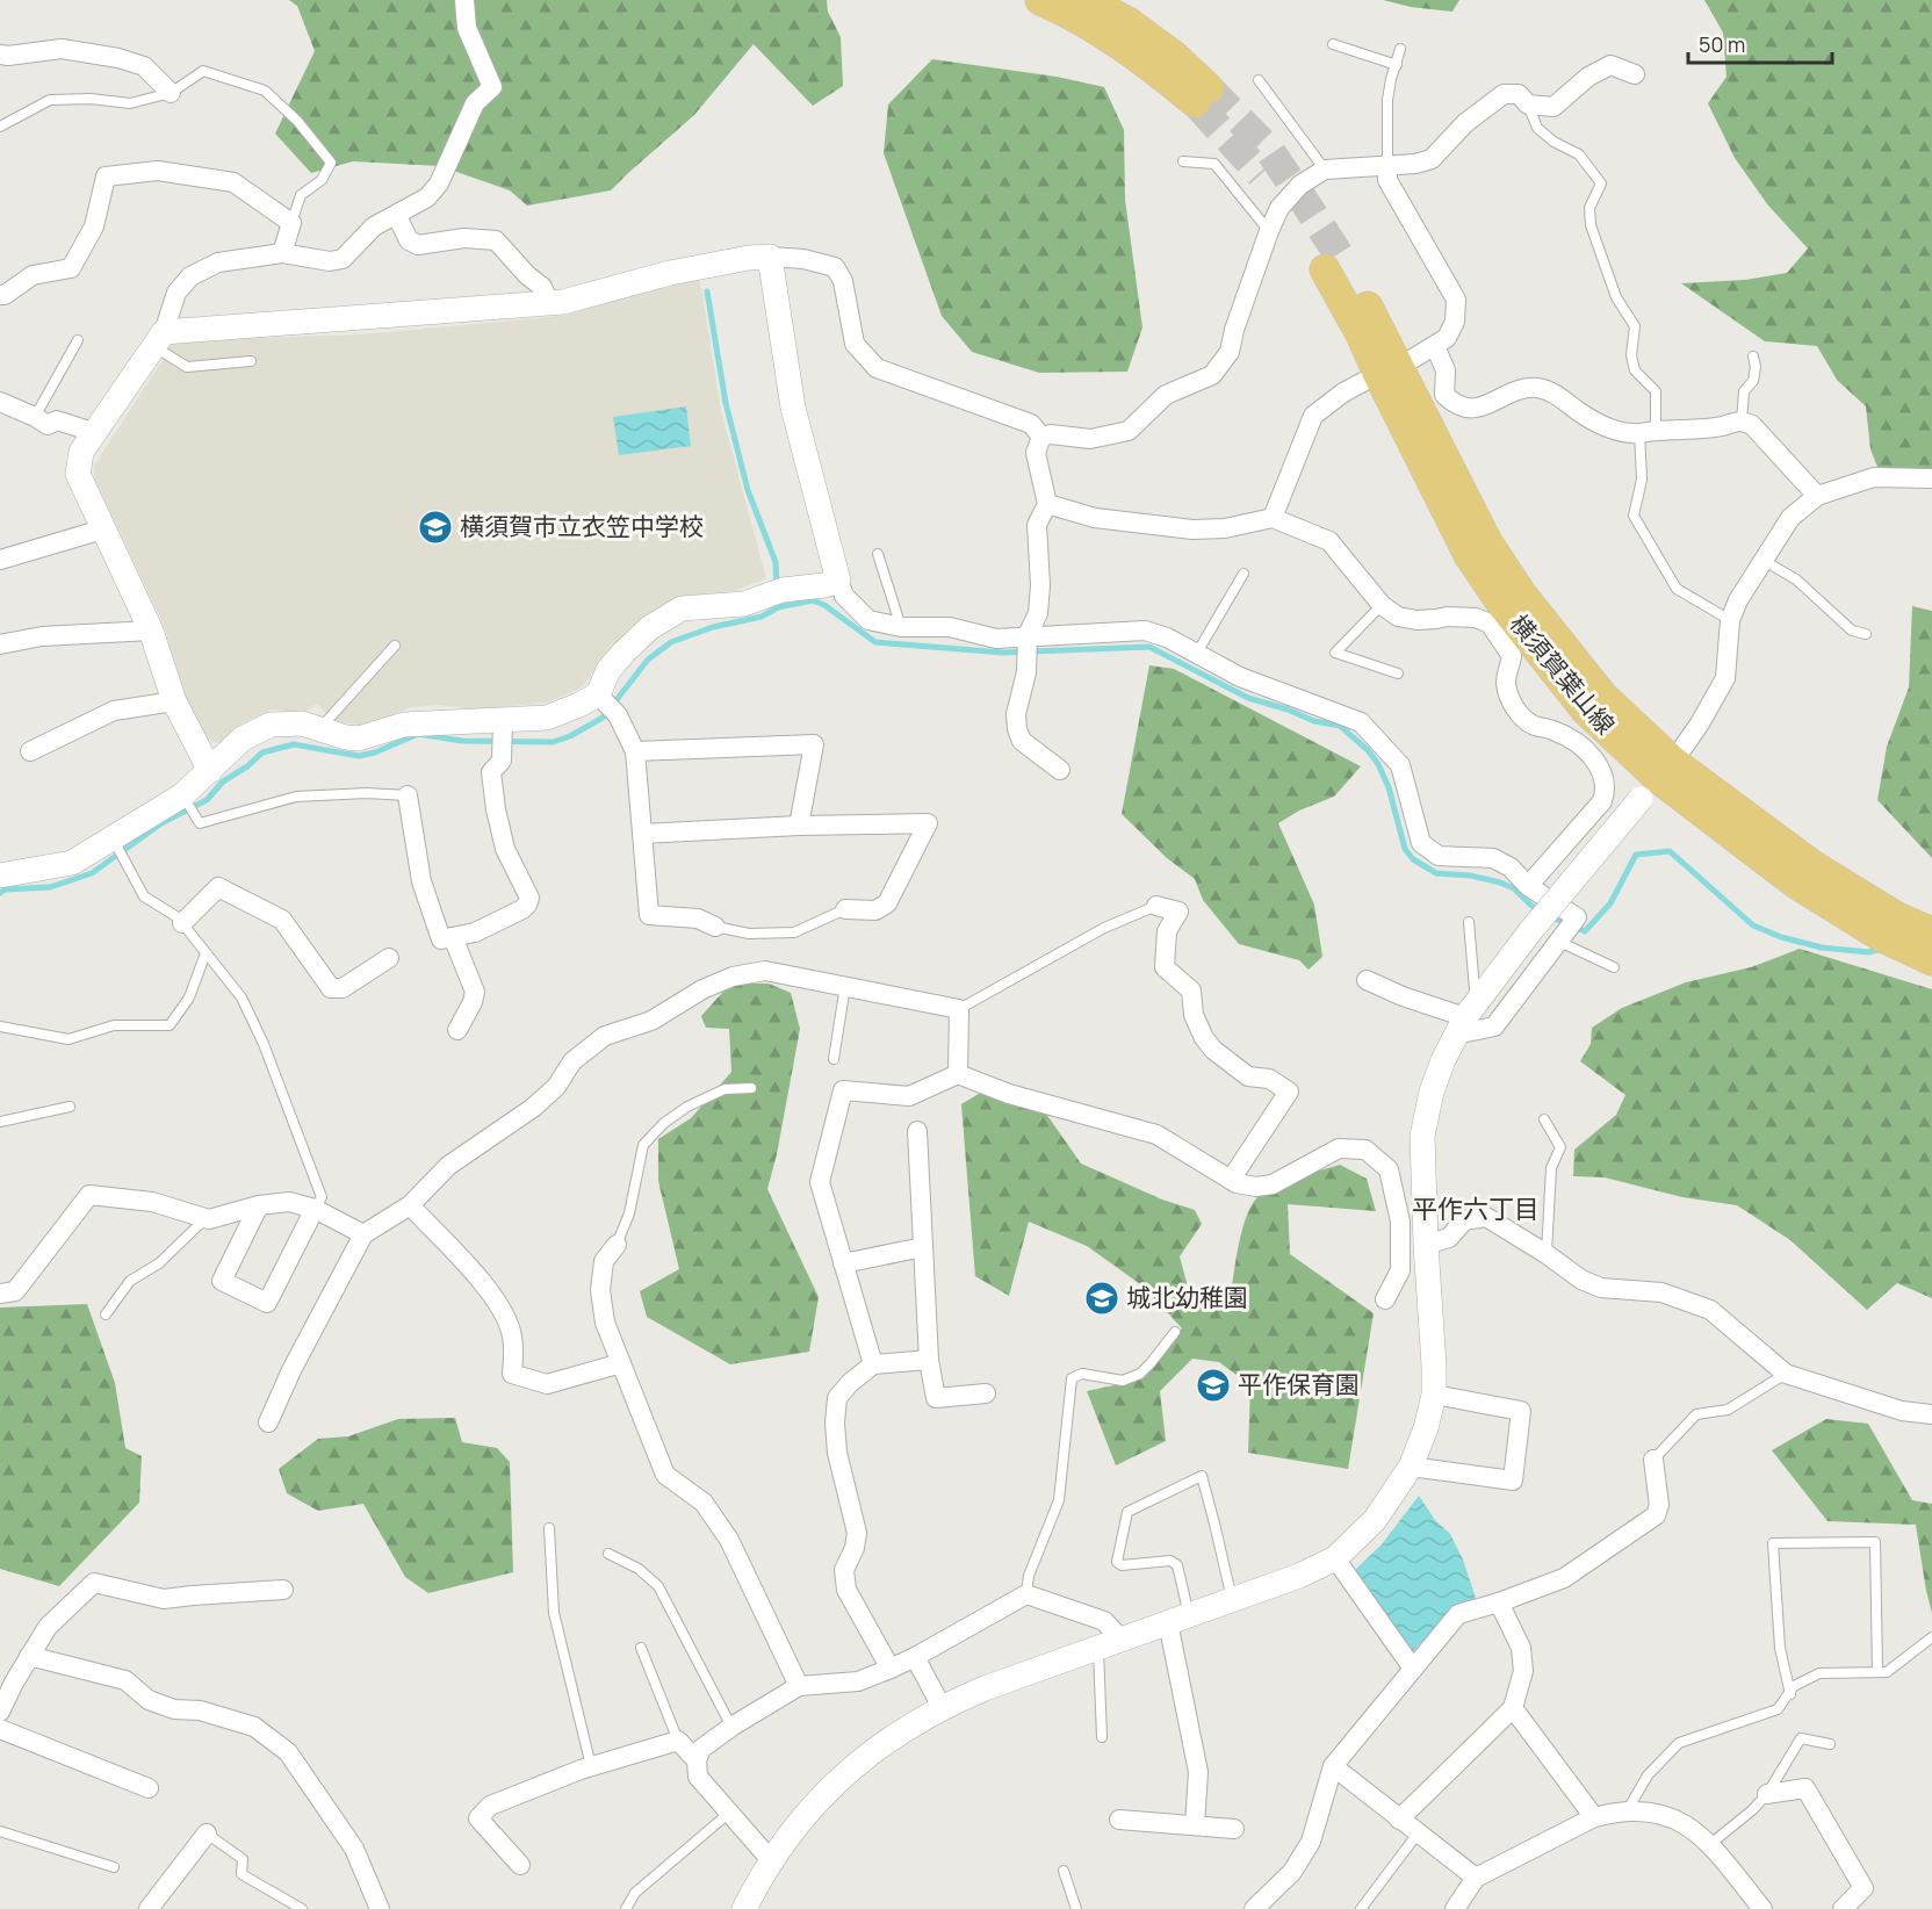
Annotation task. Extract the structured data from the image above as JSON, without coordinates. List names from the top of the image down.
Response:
{
  "streets": {
    "main road": ["横須賀葉山線"]
  },
  "districts": ["平作六丁目"],
  "places": {
    "school or university": ["横須賀市立衣笠中学校", "城北幼稚園", "平作保育園"]
  },
  "scale_bar": "50 m"
}
